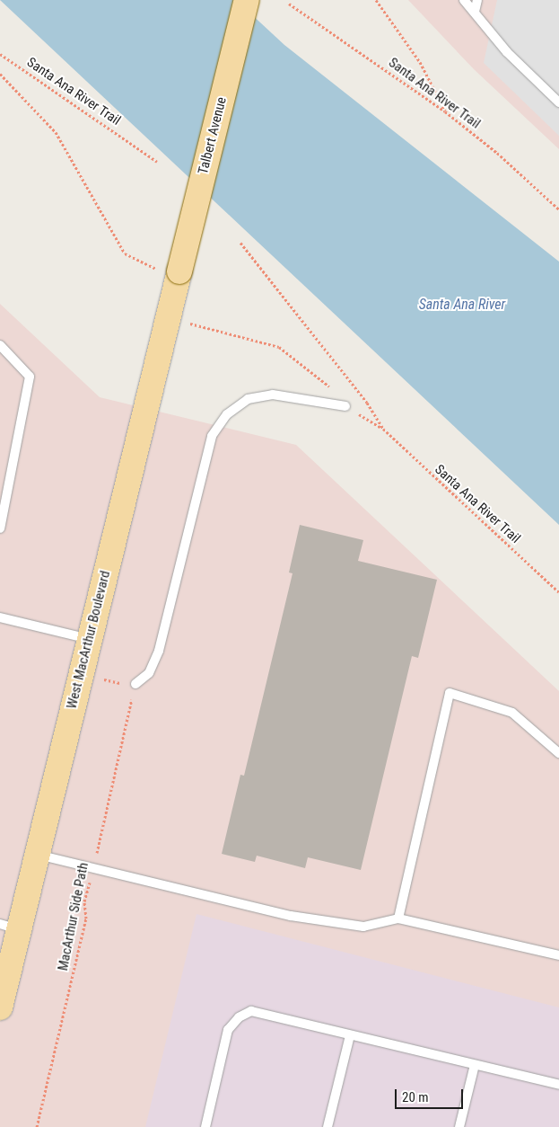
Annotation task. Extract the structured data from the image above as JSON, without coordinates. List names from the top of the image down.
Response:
{
  "streets": {
    "main road": ["Talbert Avenue", "West MacArthur Boulevard"],
    "path": ["Santa Ana River Trail", "MacArthur Side Path"]
  },
  "crossings": [
    ["Santa Ana River Trail", "West MacArthur Boulevard"],
    ["Talbert Avenue", "West MacArthur Boulevard"]
  ],
  "water": ["Santa Ana River"],
  "scale_bar": "20 m"
}
